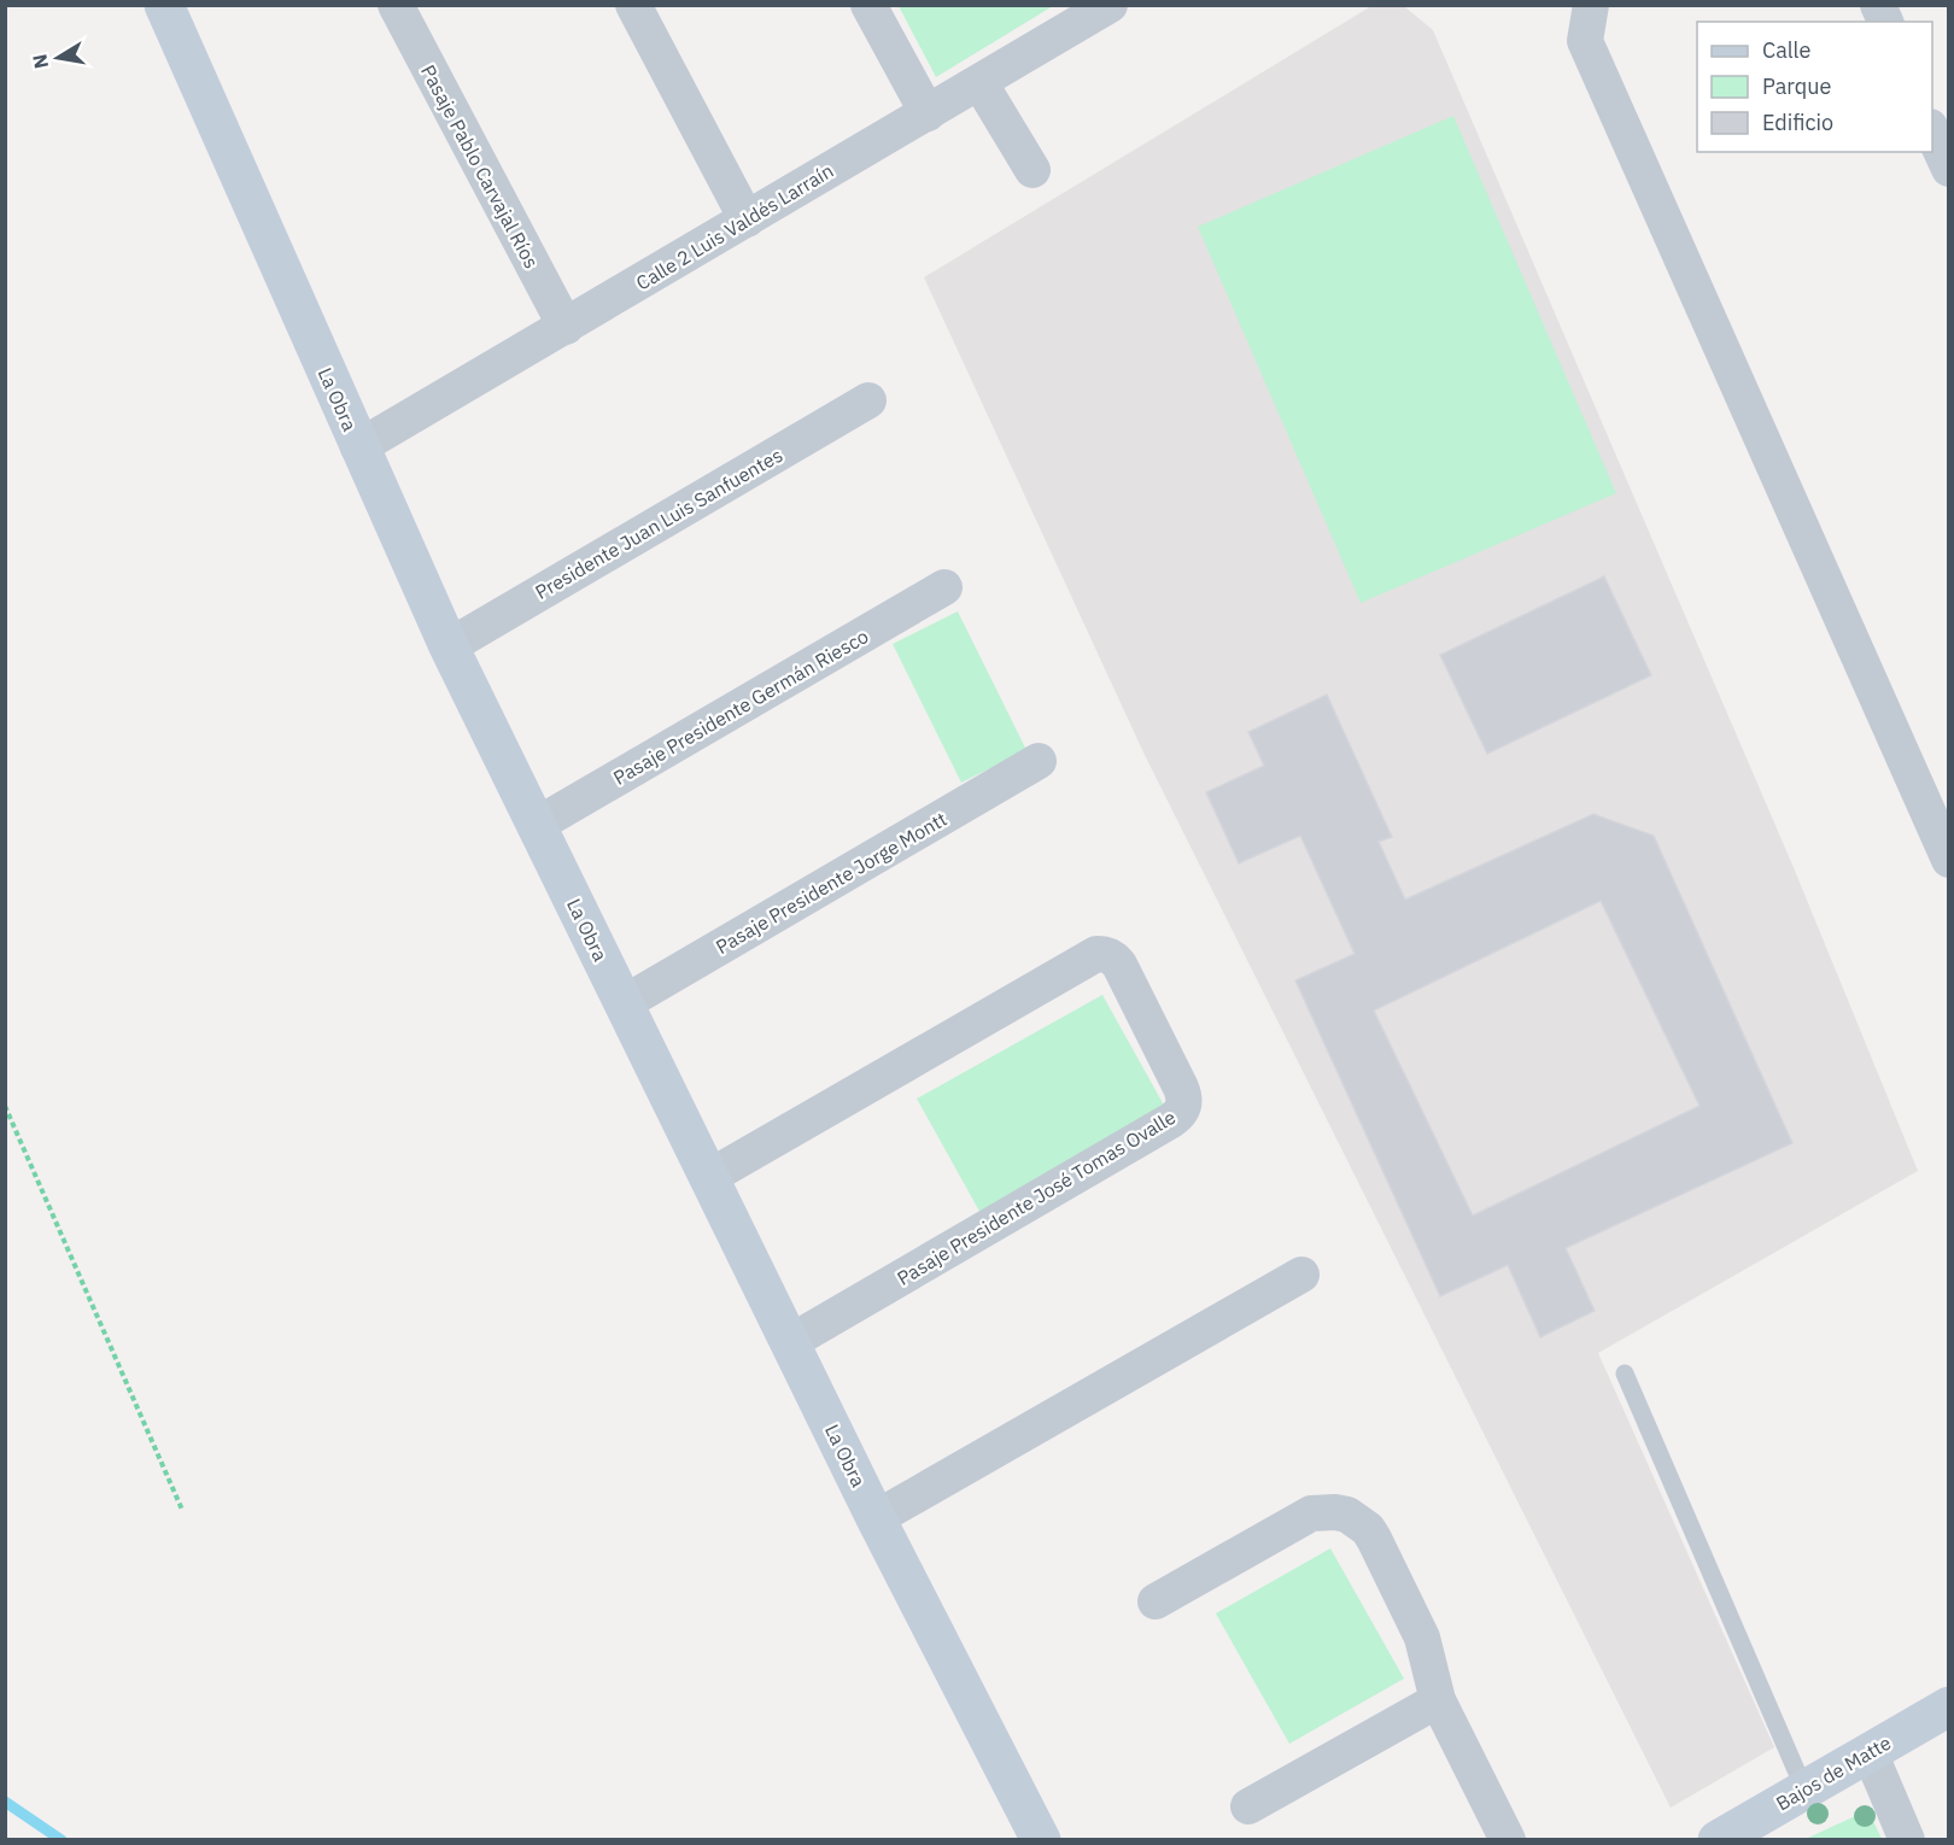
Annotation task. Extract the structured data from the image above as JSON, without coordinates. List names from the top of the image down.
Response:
{
  "streets": {
    "main road": ["La Obra", "Bajos de Matte"],
    "street": [
      "Pasaje Pablo Carvajal Ríos",
      "Calle 2 Luis Valdés Larraín",
      "Presidente Juan Luis Sanfuentes",
      "Pasaje Presidente Germán Riesco",
      "Pasaje Presidente Jorge Montt",
      "Pasaje Presidente José Tomas Ovalle"
    ]
  },
  "crossings": [
    ["Pasaje Pablo Carvajal Ríos", "Calle 2 Luis Valdés Larraín"],
    ["Calle 2 Luis Valdés Larraín", "La Obra"],
    ["La Obra", "Presidente Juan Luis Sanfuentes"],
    ["La Obra", "Pasaje Presidente Germán Riesco"],
    ["La Obra", "Pasaje Presidente Jorge Montt"],
    ["La Obra", "Pasaje Presidente José Tomas Ovalle"]
  ],
  "legend": ["Calle", "Parque", "Edificio"],
  "north": "left"
}
